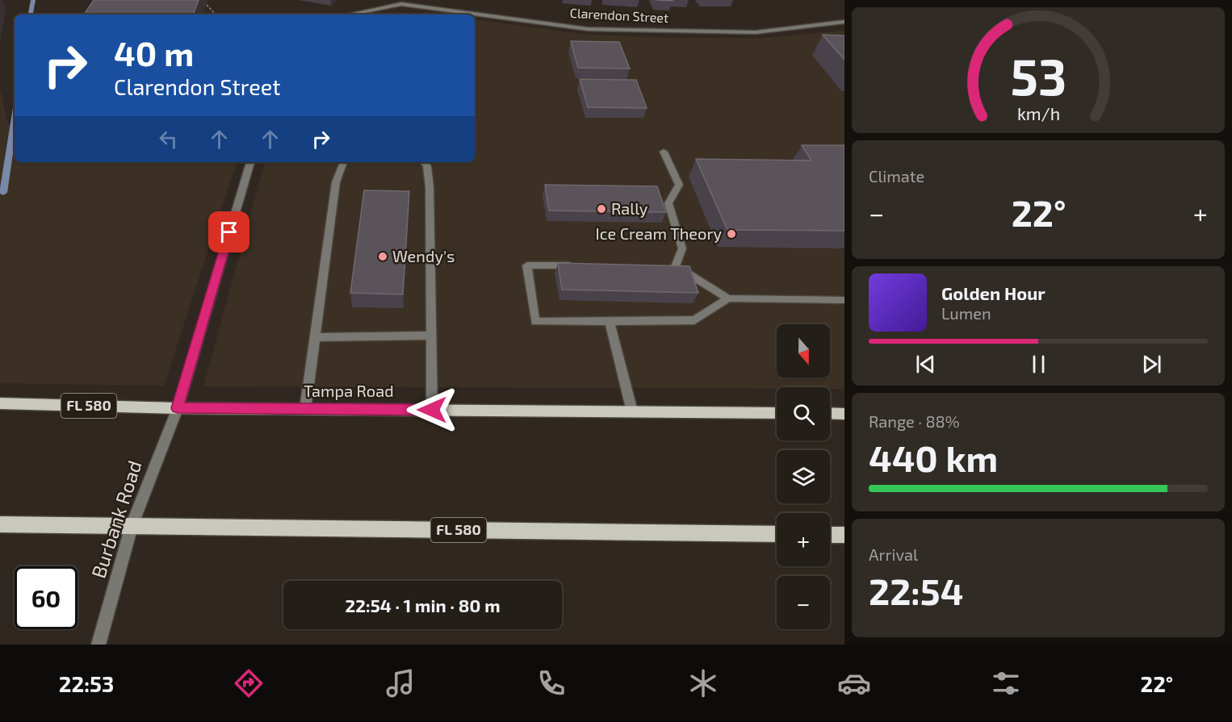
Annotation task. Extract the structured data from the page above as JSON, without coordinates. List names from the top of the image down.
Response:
{
  "streets": {
    "main road": ["Tampa Road", "FL 580"],
    "street": ["Clarendon Street", "Burbank Road"]
  },
  "crossings": [
    ["Tampa Road", "Burbank Road"],
    ["FL 580", "Burbank Road"]
  ],
  "places": ["Rally", "Ice Cream Theory", "Wendy's"],
  "north": "bottom",
  "page": {
    "turn": ["40 m", "Clarendon Street"],
    "tile": [
      "Climate",
      ["Range · 88%", "440 km"],
      ["Arrival", "22:54"]
    ],
    "heat": ["−", "22°", "+"],
    "song": ["Golden Hour", "Lumen"],
    "map_buttons": ["+", "−"],
    "limit": "60",
    "trip": "22:54 · 1 min · 80 m",
    "tabs": ["22:53", "22°"],
    "gauge": ["53", "km/h"]
  }
}
